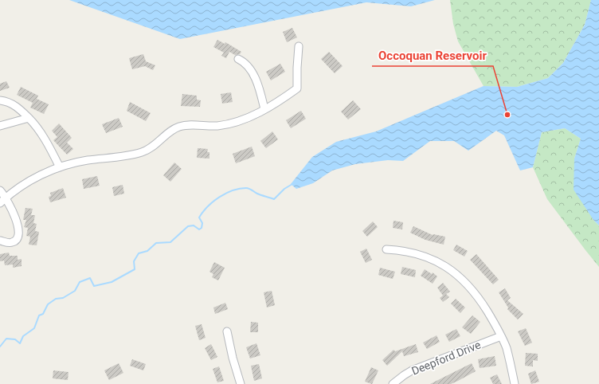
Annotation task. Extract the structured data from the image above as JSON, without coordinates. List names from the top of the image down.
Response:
{
  "streets": {
    "street": ["Deepford Drive"]
  },
  "places": ["Occoquan Reservoir"]
}
